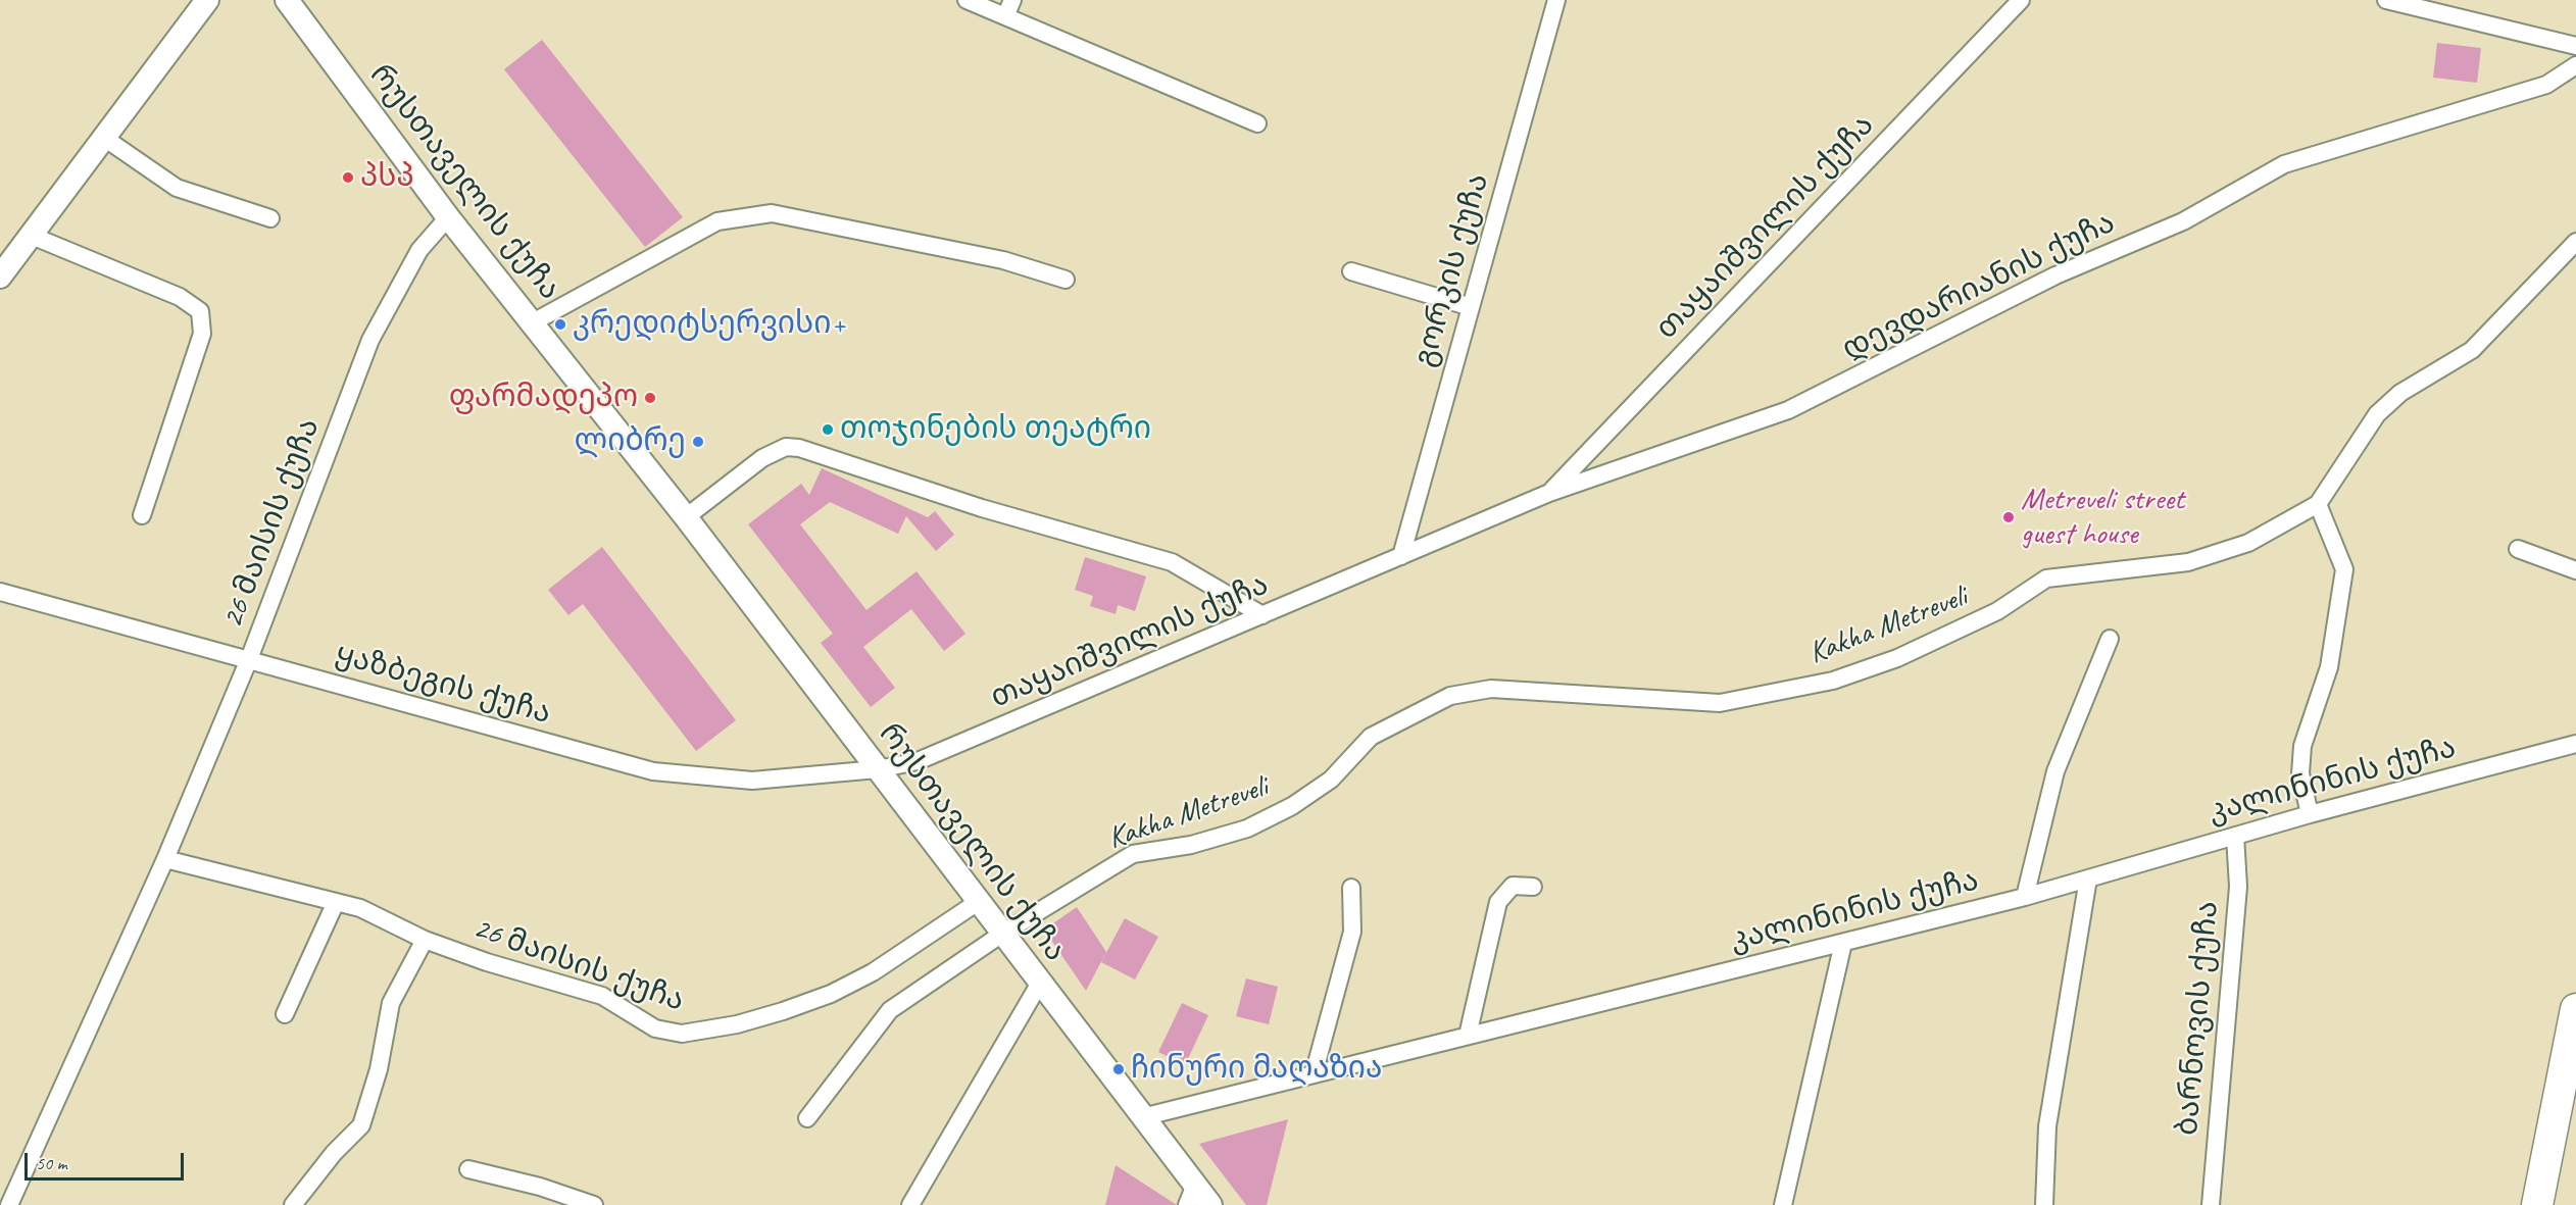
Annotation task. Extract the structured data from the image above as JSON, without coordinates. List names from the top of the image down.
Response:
{
  "streets": {
    "main road": ["რუსთაველის ქუჩა"],
    "street": [
      "თაყაიშვილის ქუჩა",
      "გორკის ქუჩა",
      "დევდარიანის ქუჩა",
      "26 მაისის ქუჩა",
      "Kakha Metreveli",
      "ყაზბეგის ქუჩა",
      "კალინინის ქუჩა",
      "ბარნოვის ქუჩა"
    ]
  },
  "crossings": [
    ["რუსთაველის ქუჩა", "თაყაიშვილის ქუჩა"],
    ["რუსთაველის ქუჩა", "26 მაისის ქუჩა"],
    ["რუსთაველის ქუჩა", "Kakha Metreveli"],
    ["რუსთაველის ქუჩა", "ყაზბეგის ქუჩა"],
    ["რუსთაველის ქუჩა", "კალინინის ქუჩა"],
    ["თაყაიშვილის ქუჩა", "გორკის ქუჩა"],
    ["თაყაიშვილის ქუჩა", "დევდარიანის ქუჩა"],
    ["თაყაიშვილის ქუჩა", "ყაზბეგის ქუჩა"],
    ["გორკის ქუჩა", "დევდარიანის ქუჩა"],
    ["26 მაისის ქუჩა", "ყაზბეგის ქუჩა"],
    ["კალინინის ქუჩა", "ბარნოვის ქუჩა"]
  ],
  "places": [
    "პსპ",
    "კრედიტსერვისი+",
    "ფარმადეპო",
    "თოჯინების თეატრი",
    "ლიბრე",
    "Metreveli street guest house",
    "ჩინური მაღაზია"
  ],
  "scale_bar": "50 m"
}
